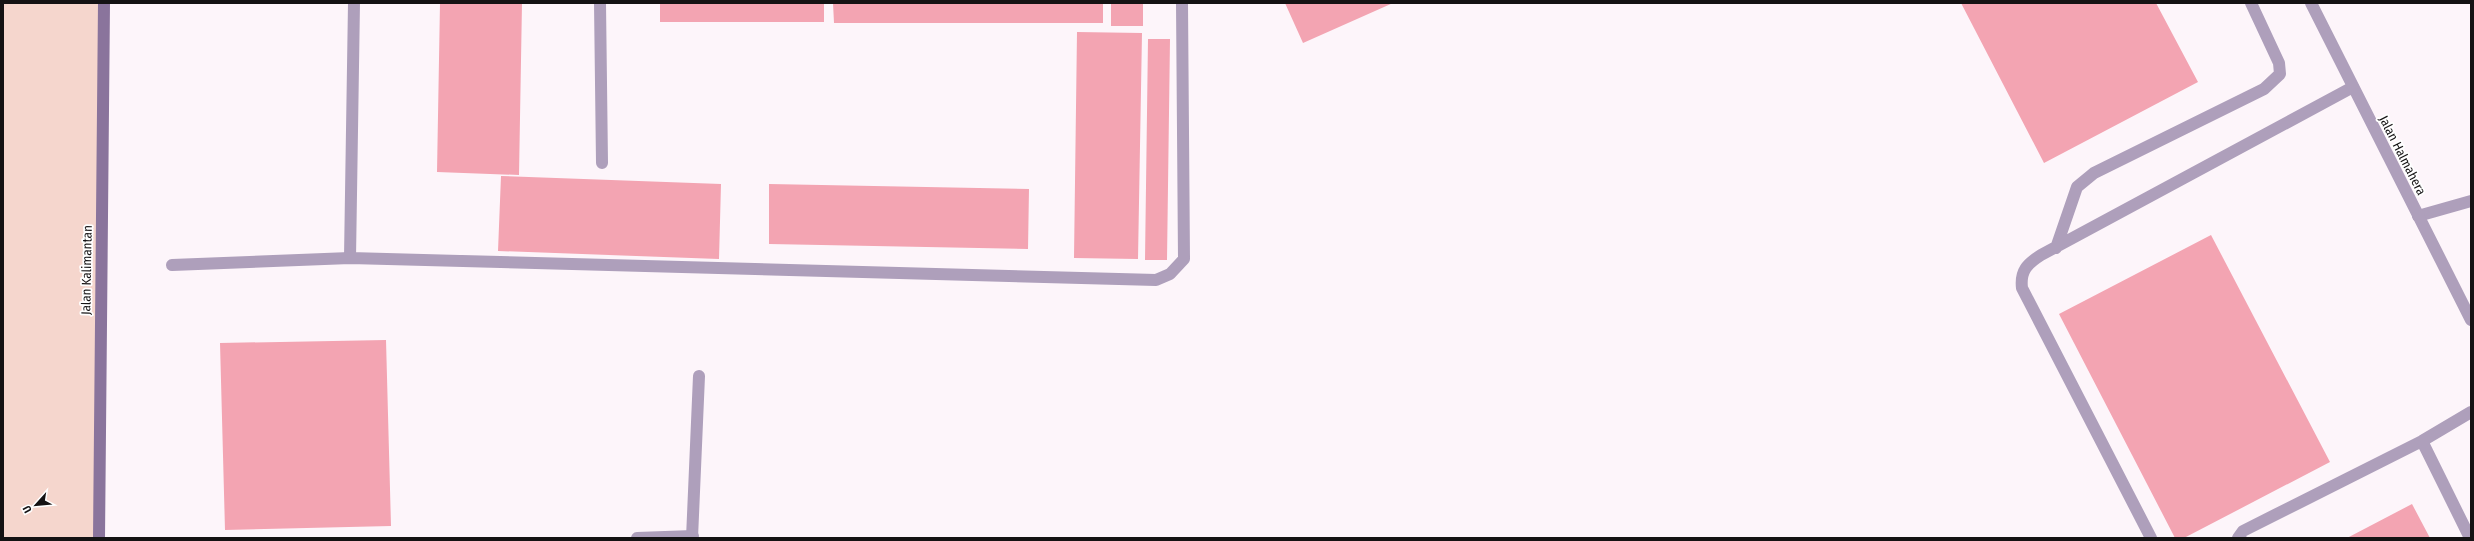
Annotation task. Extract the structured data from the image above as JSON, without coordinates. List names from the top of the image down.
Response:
{
  "streets": {
    "street": ["Jalan Halmahera", "Jalan Kalimantan"]
  },
  "north": "bottom left"
}
